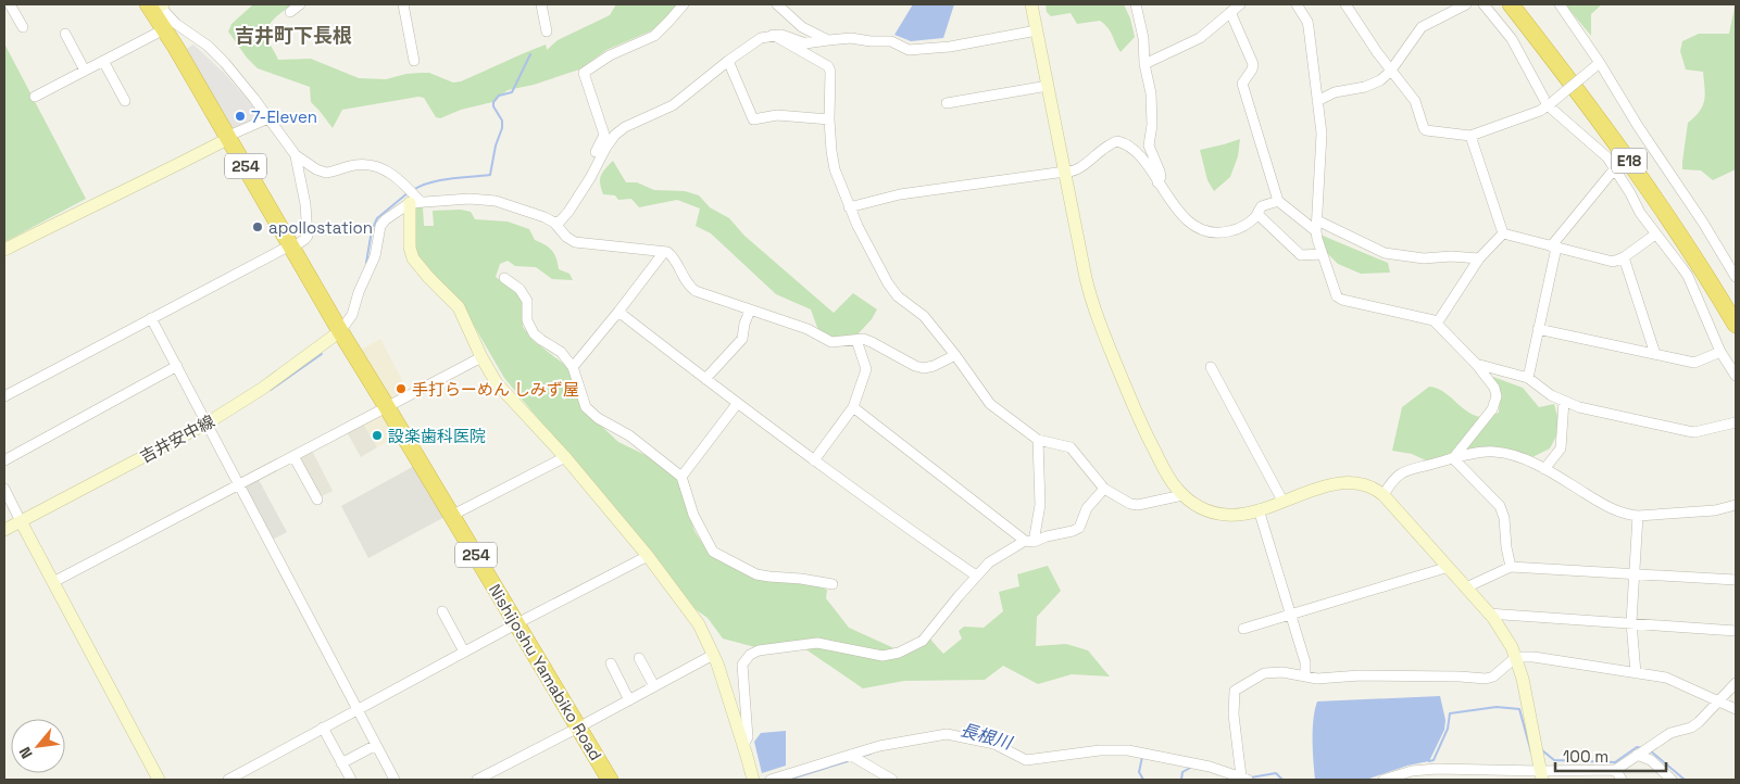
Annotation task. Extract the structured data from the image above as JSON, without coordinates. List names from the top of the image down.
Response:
{
  "streets": {
    "highway": ["E18", "254", "Nishijoshu Yamabiko Road"],
    "street": ["吉井安中線"]
  },
  "crossings": [
    ["吉井安中線", "Nishijoshu Yamabiko Road"]
  ],
  "districts": ["吉井町下長根"],
  "water": ["長根川"],
  "places": [
    "7-Eleven",
    "apollostation",
    "手打らーめん しみず屋",
    "設楽歯科医院"
  ],
  "scale_bar": "100 m",
  "north": "bottom left"
}
